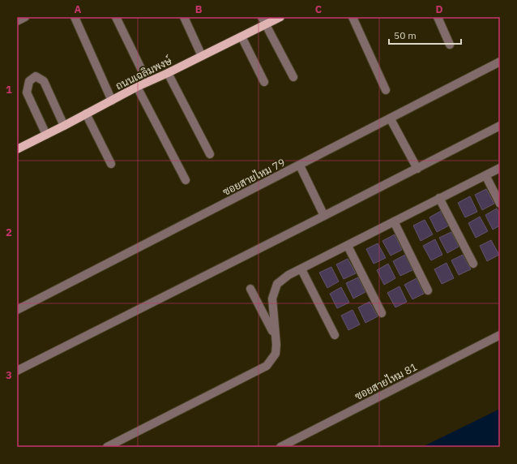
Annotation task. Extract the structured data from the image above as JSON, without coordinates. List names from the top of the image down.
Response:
{
  "streets": {
    "main road": ["ถนนเฉลิมพงษ์"],
    "street": ["ซอยสายไหม 79", "ซอยสายไหม 81"]
  },
  "scale_bar": "50 m",
  "grid": {
    "columns": [
      "A",
      "B",
      "C",
      "D"
    ],
    "rows": ["1", "2", "3"]
  }
}
